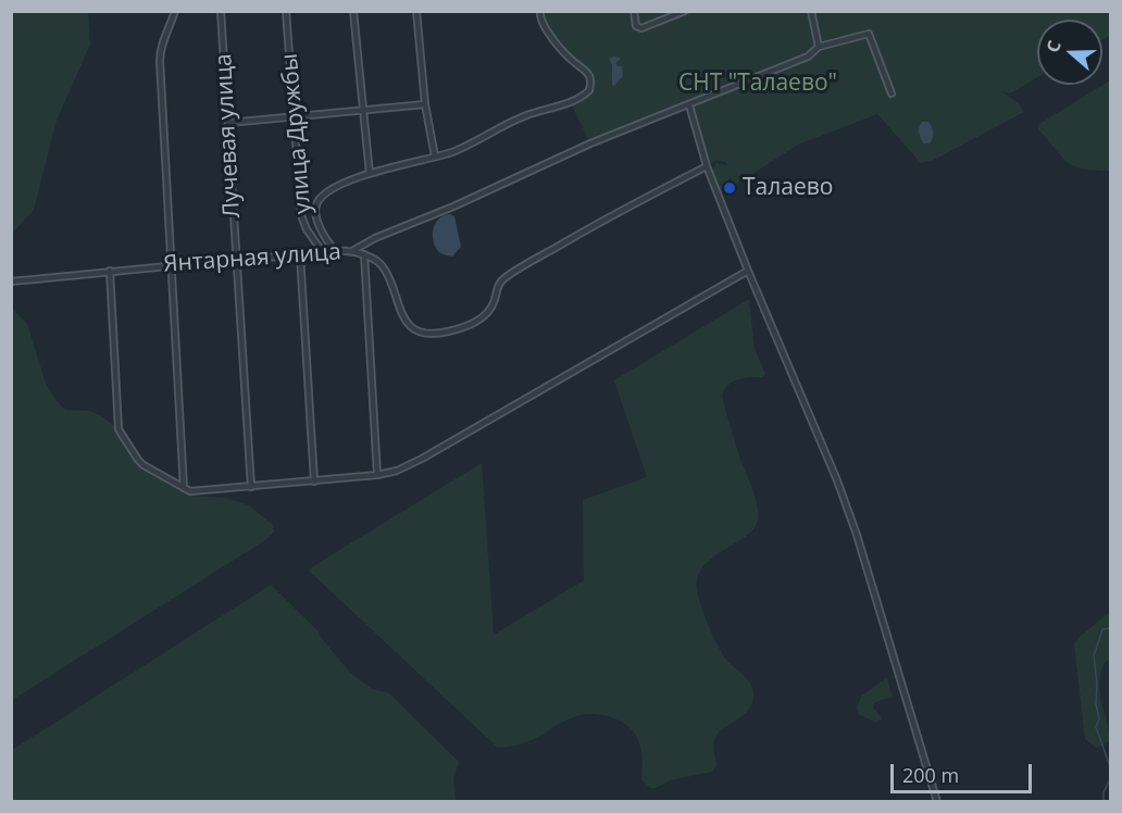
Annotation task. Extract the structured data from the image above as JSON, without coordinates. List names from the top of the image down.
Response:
{
  "streets": {
    "street": ["улица Дружбы", "Лучевая улица", "Янтарная улица"]
  },
  "crossings": [
    ["улица Дружбы", "Янтарная улица"],
    ["Лучевая улица", "Янтарная улица"]
  ],
  "parks": ["СНТ \"Талаево\""],
  "places": ["Талаево"],
  "scale_bar": "200 m",
  "north": "left"
}
